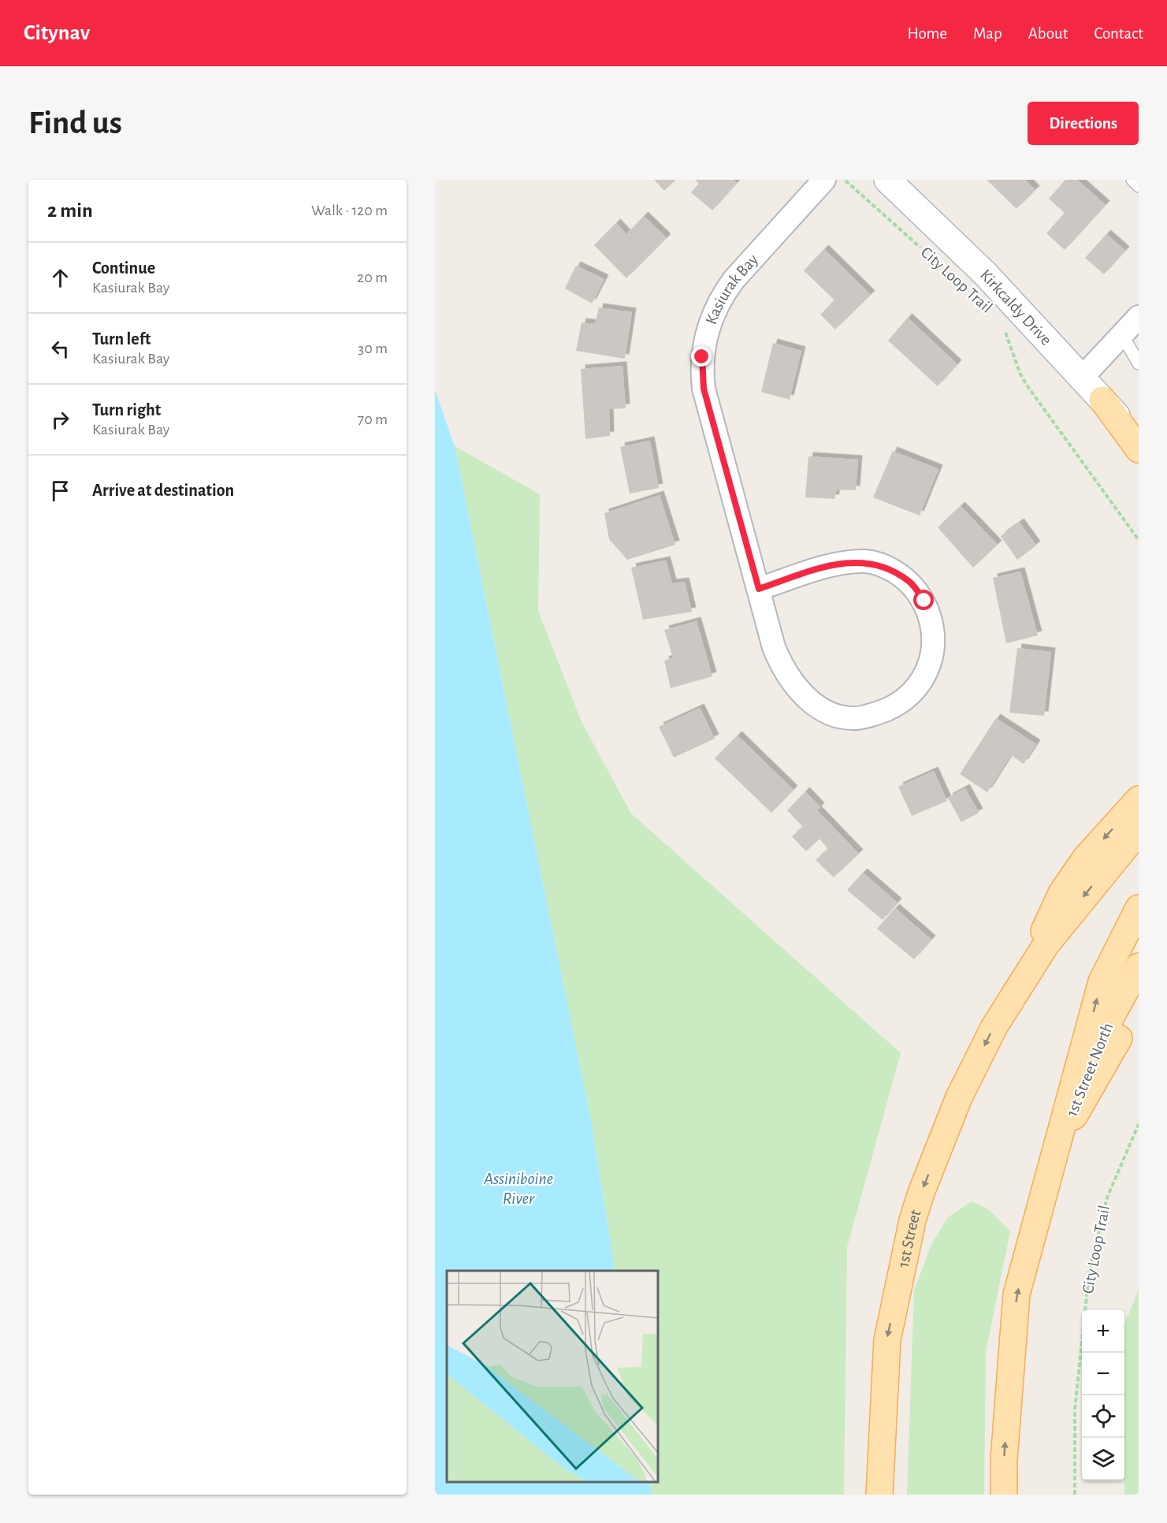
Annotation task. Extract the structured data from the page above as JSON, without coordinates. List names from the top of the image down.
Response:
{
  "streets": {
    "main road": ["Kirkcaldy Drive", "1st Street North", "1st Street"],
    "street": ["Kasiurak Bay"],
    "path": ["City Loop Trail"]
  },
  "water": ["Assiniboine River"],
  "page": {
    "header": "Citynav",
    "nav": [
      "Home",
      "Map",
      "About",
      "Contact"
    ],
    "buttons": "Directions",
    "title": "Find us",
    "heading": ["2 min", "Walk · 120 m"],
    "list": [
      ["Continue", "Kasiurak Bay", "20 m"],
      ["Turn left", "Kasiurak Bay", "30 m"],
      ["Turn right", "Kasiurak Bay", "70 m"],
      "Arrive at destination"
    ],
    "map_buttons": ["+", "−"]
  }
}
